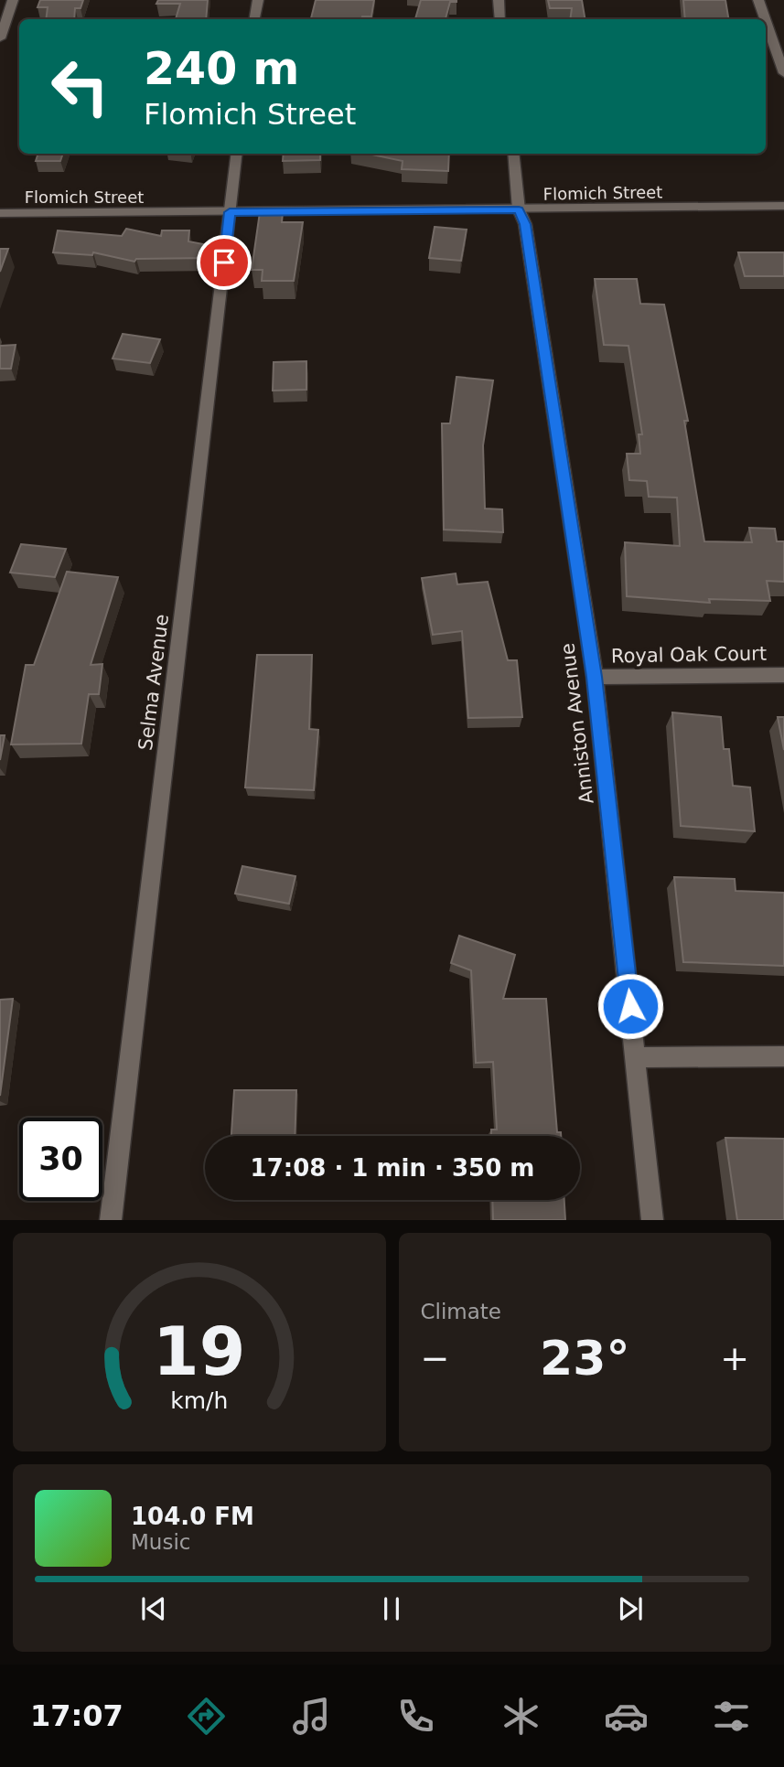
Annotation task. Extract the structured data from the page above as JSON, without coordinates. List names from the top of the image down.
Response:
{
  "streets": {
    "street": [
      "Flomich Street",
      "Royal Oak Court",
      "Selma Avenue",
      "Anniston Avenue"
    ]
  },
  "crossings": [
    ["Flomich Street", "Selma Avenue"],
    ["Flomich Street", "Anniston Avenue"],
    ["Royal Oak Court", "Anniston Avenue"]
  ],
  "page": {
    "turn": ["240 m", "Flomich Street"],
    "limit": "30",
    "trip": "17:08 · 1 min · 350 m",
    "tile": "Climate",
    "heat": ["−", "23°", "+"],
    "song": ["104.0 FM", "Music"],
    "tabs": "17:07",
    "gauge": ["19", "km/h"]
  }
}
